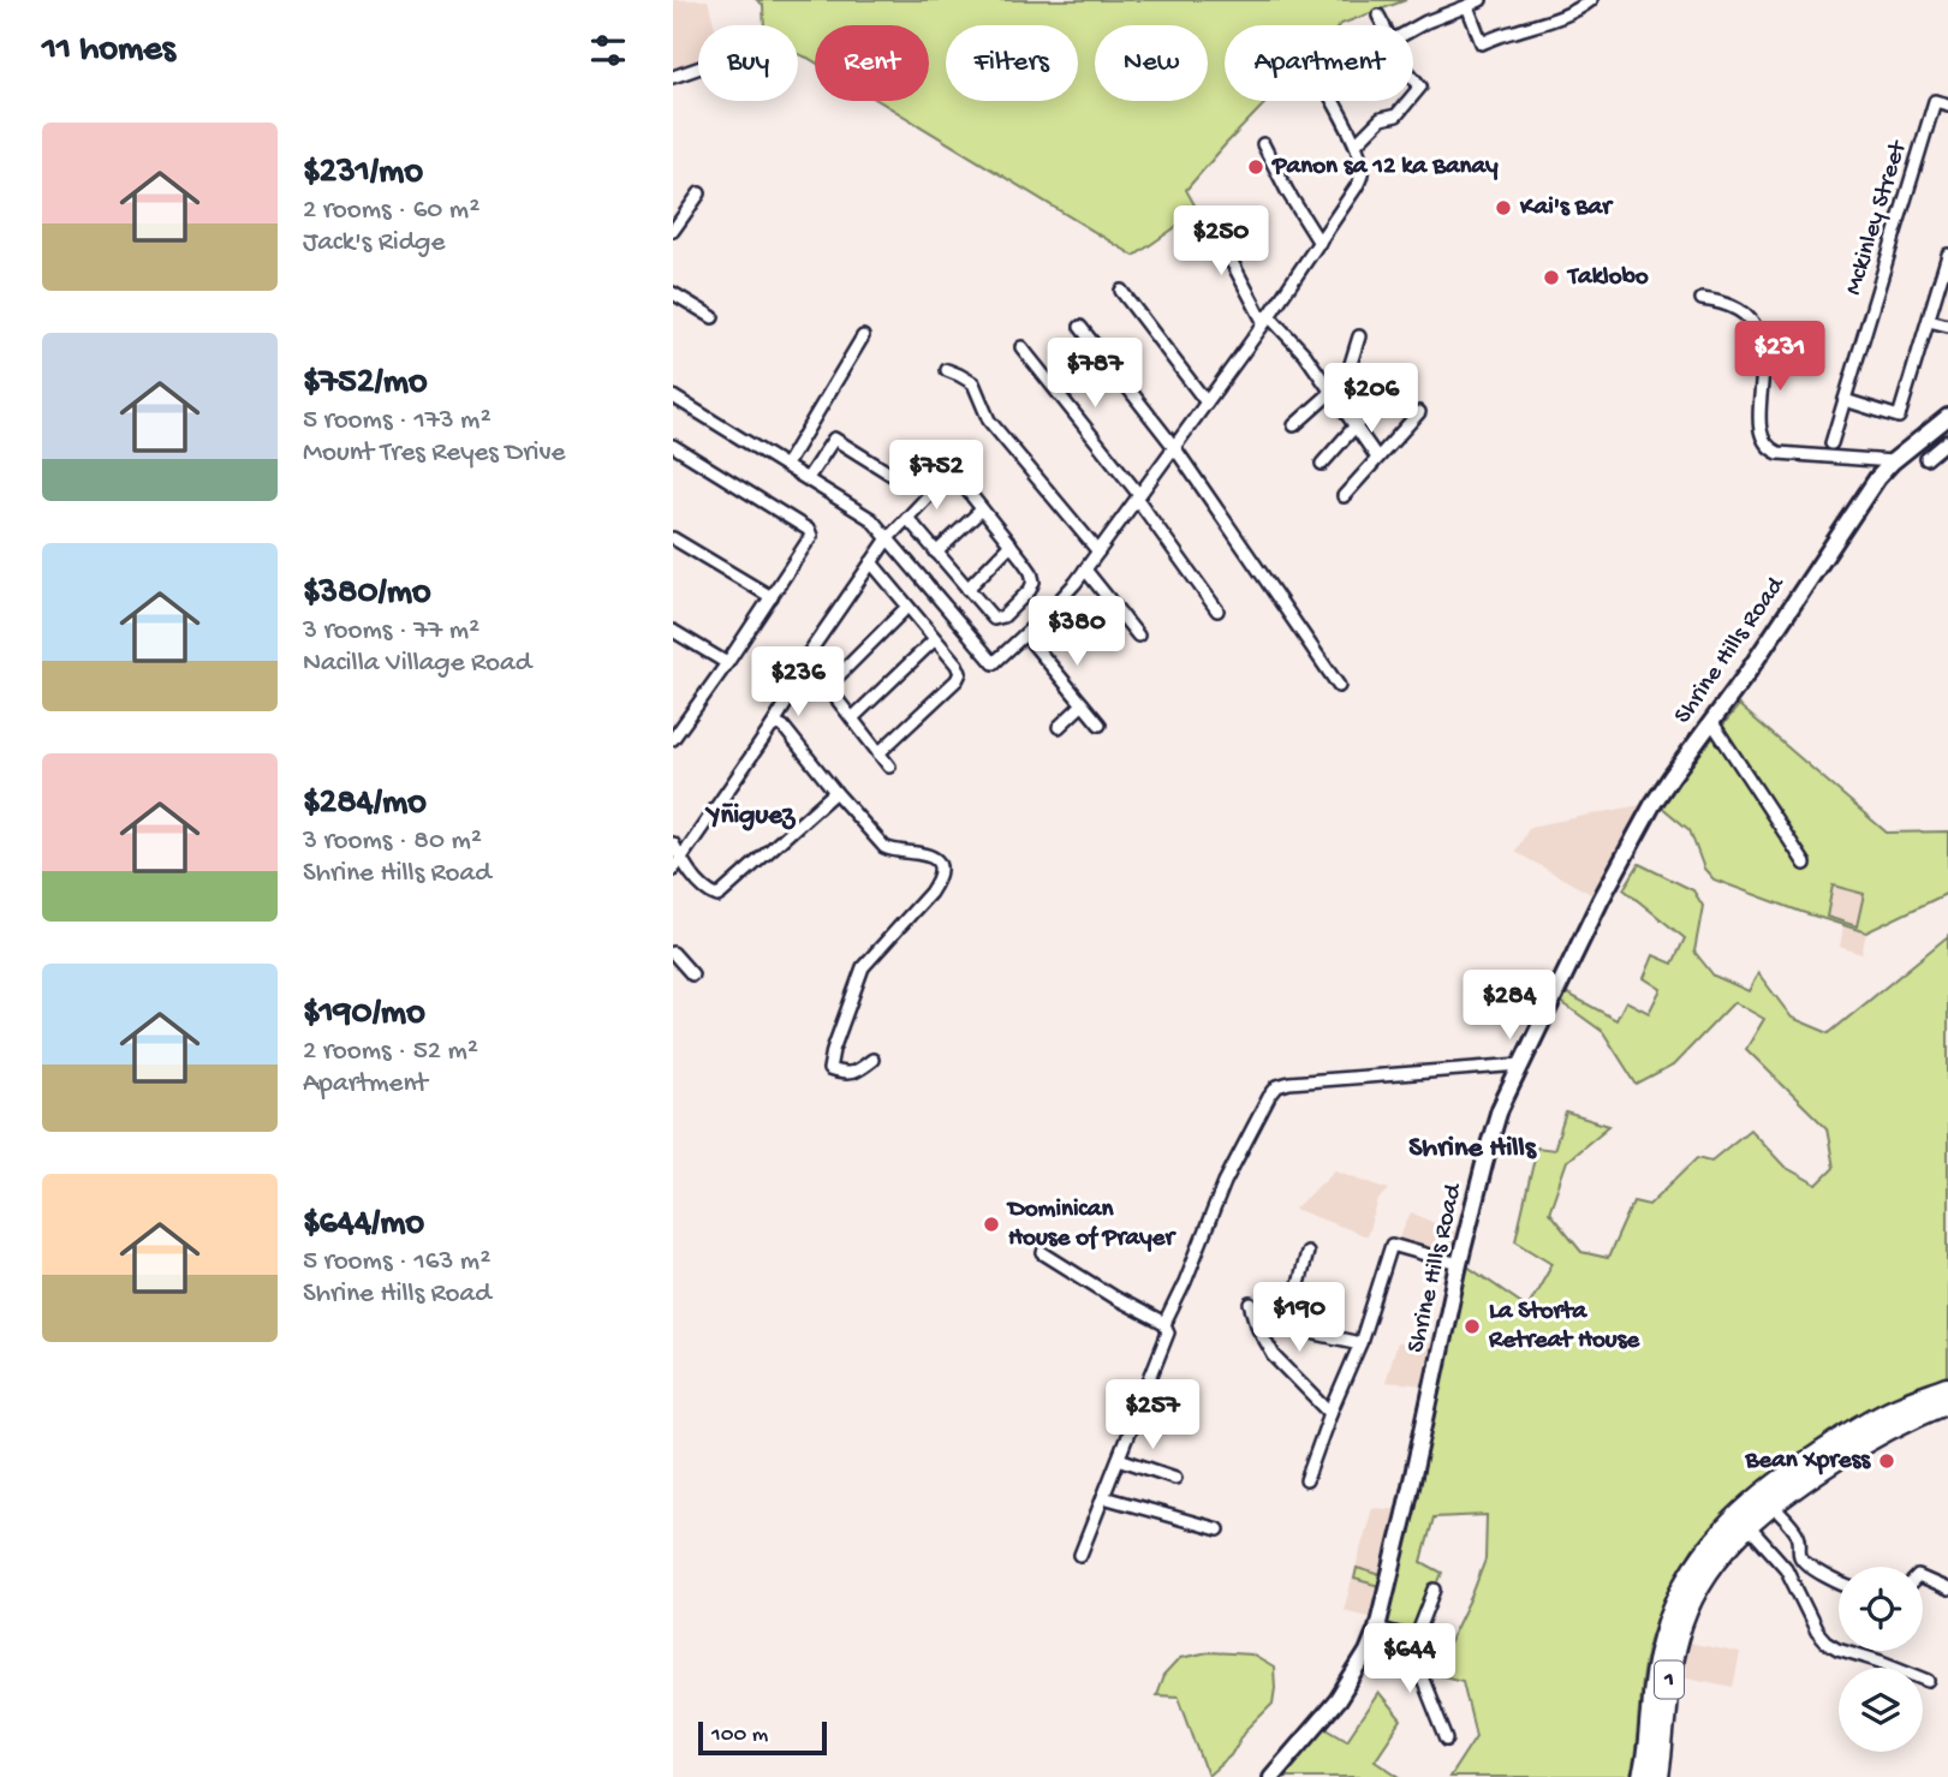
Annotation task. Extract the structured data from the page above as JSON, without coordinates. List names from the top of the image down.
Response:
{
  "streets": {
    "highway": ["1"],
    "street": ["Mckinley Street", "Shrine Hills Road"]
  },
  "districts": ["Yñiguez", "Shrine Hills"],
  "places": [
    "Panon sa 12 ka Banay",
    "Kai's Bar",
    "Taklobo",
    "Dominican House of Prayer",
    "La Storta Retreat House",
    "Bean Xpress"
  ],
  "scale_bar": "100 m",
  "page": {
    "heading": "11 homes",
    "chip": [
      "Buy",
      "Rent",
      "Filters",
      "New",
      "Apartment"
    ],
    "list": [
      {
        "name": "$231/mo",
        "note": "2 rooms · 60 m² · Jack's Ridge"
      },
      {
        "name": "$752/mo",
        "note": "5 rooms · 173 m² · Mount Tres Reyes Drive"
      },
      {
        "name": "$380/mo",
        "note": "3 rooms · 77 m² · Nacilla Village Road"
      },
      {
        "name": "$284/mo",
        "note": "3 rooms · 80 m² · Shrine Hills Road"
      },
      {
        "name": "$190/mo",
        "note": "2 rooms · 52 m² · Apartment"
      },
      {
        "name": "$644/mo",
        "note": "5 rooms · 163 m² · Shrine Hills Road"
      }
    ],
    "price": [
      "$250",
      "$231",
      "$787",
      "$206",
      "$752",
      "$380",
      "$236",
      "$284",
      "$190",
      "$257",
      "$644"
    ],
    "scale": "100 m"
  }
}
